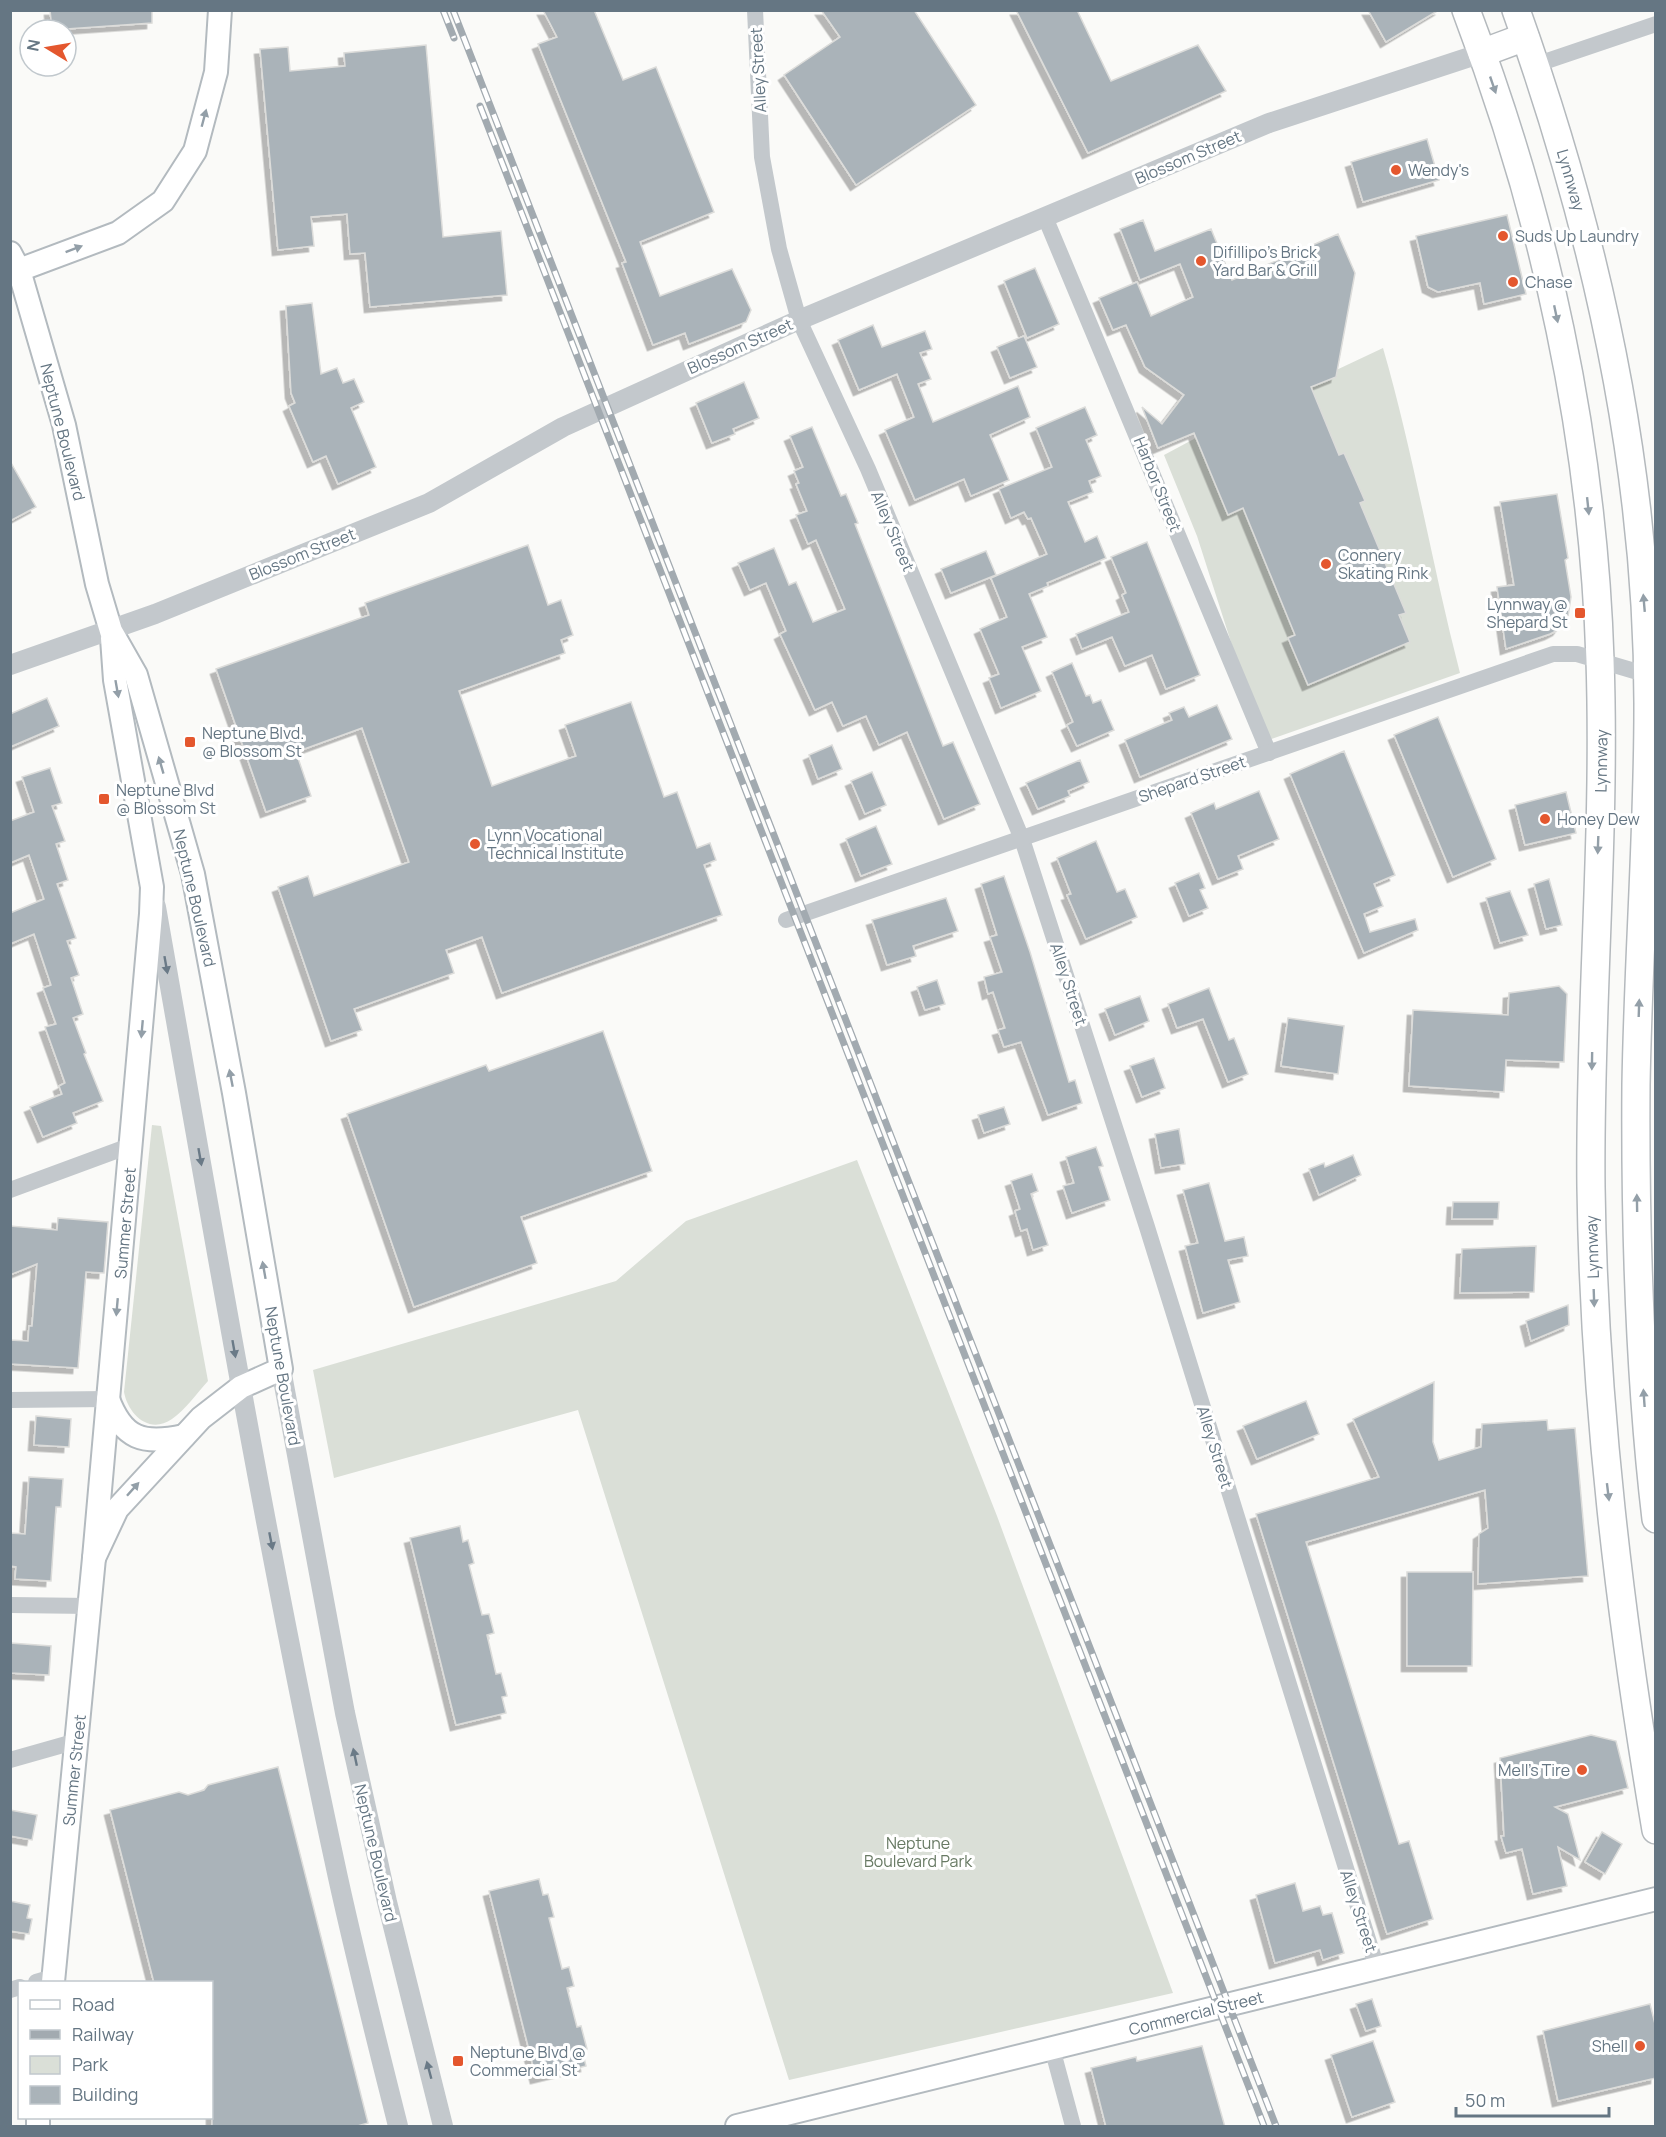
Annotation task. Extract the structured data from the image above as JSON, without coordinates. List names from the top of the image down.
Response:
{
  "streets": {
    "highway": ["Lynnway"],
    "main road": ["Neptune Boulevard", "Summer Street", "Commercial Street"],
    "street": [
      "Alley Street",
      "Blossom Street",
      "Harbor Street",
      "Shepard Street"
    ]
  },
  "crossings": [
    ["Alley Street", "Blossom Street"],
    ["Alley Street", "Shepard Street"],
    ["Alley Street", "Commercial Street"],
    ["Blossom Street", "Lynnway"],
    ["Blossom Street", "Neptune Boulevard"],
    ["Blossom Street", "Harbor Street"],
    ["Lynnway", "Shepard Street"],
    ["Neptune Boulevard", "Summer Street"],
    ["Harbor Street", "Shepard Street"]
  ],
  "parks": ["Neptune Boulevard Park"],
  "places": {
    "other": [
      "Wendy's",
      "Suds Up Laundry",
      "Difillipo's Brick Yard Bar & Grill",
      "Chase",
      "Connery Skating Rink",
      "Honey Dew",
      "Lynn Vocational Technical Institute",
      "Mell's Tire",
      "Shell"
    ],
    "transit": [
      "Lynnway @ Shepard St",
      "Neptune Blvd. @ Blossom St",
      "Neptune Blvd @ Blossom St",
      "Neptune Blvd @ Commercial St"
    ]
  },
  "legend": [
    "Road",
    "Railway",
    "Park",
    "Building"
  ],
  "scale_bar": "50 m",
  "north": "left"
}
